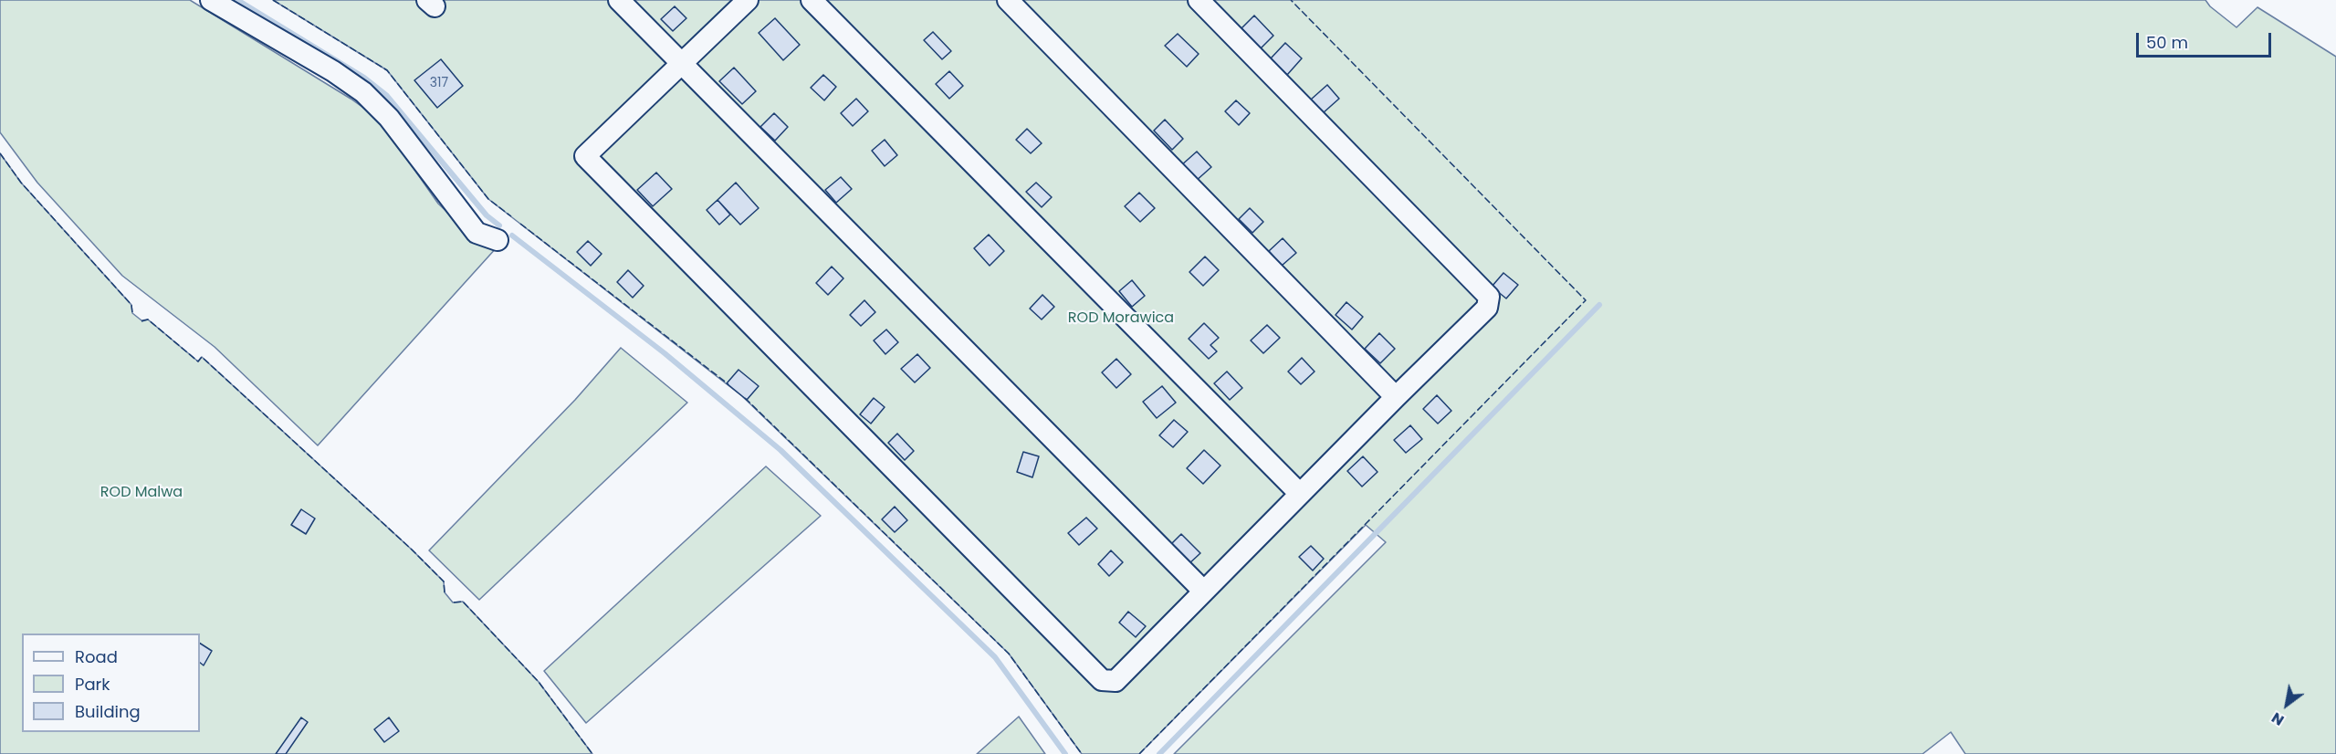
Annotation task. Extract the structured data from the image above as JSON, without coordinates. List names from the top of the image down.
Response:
{
  "parks": ["ROD Morawica", "ROD Malwa"],
  "house_numbers": ["317"],
  "legend": ["Road", "Park", "Building"],
  "scale_bar": "50 m",
  "north": "bottom left"
}
